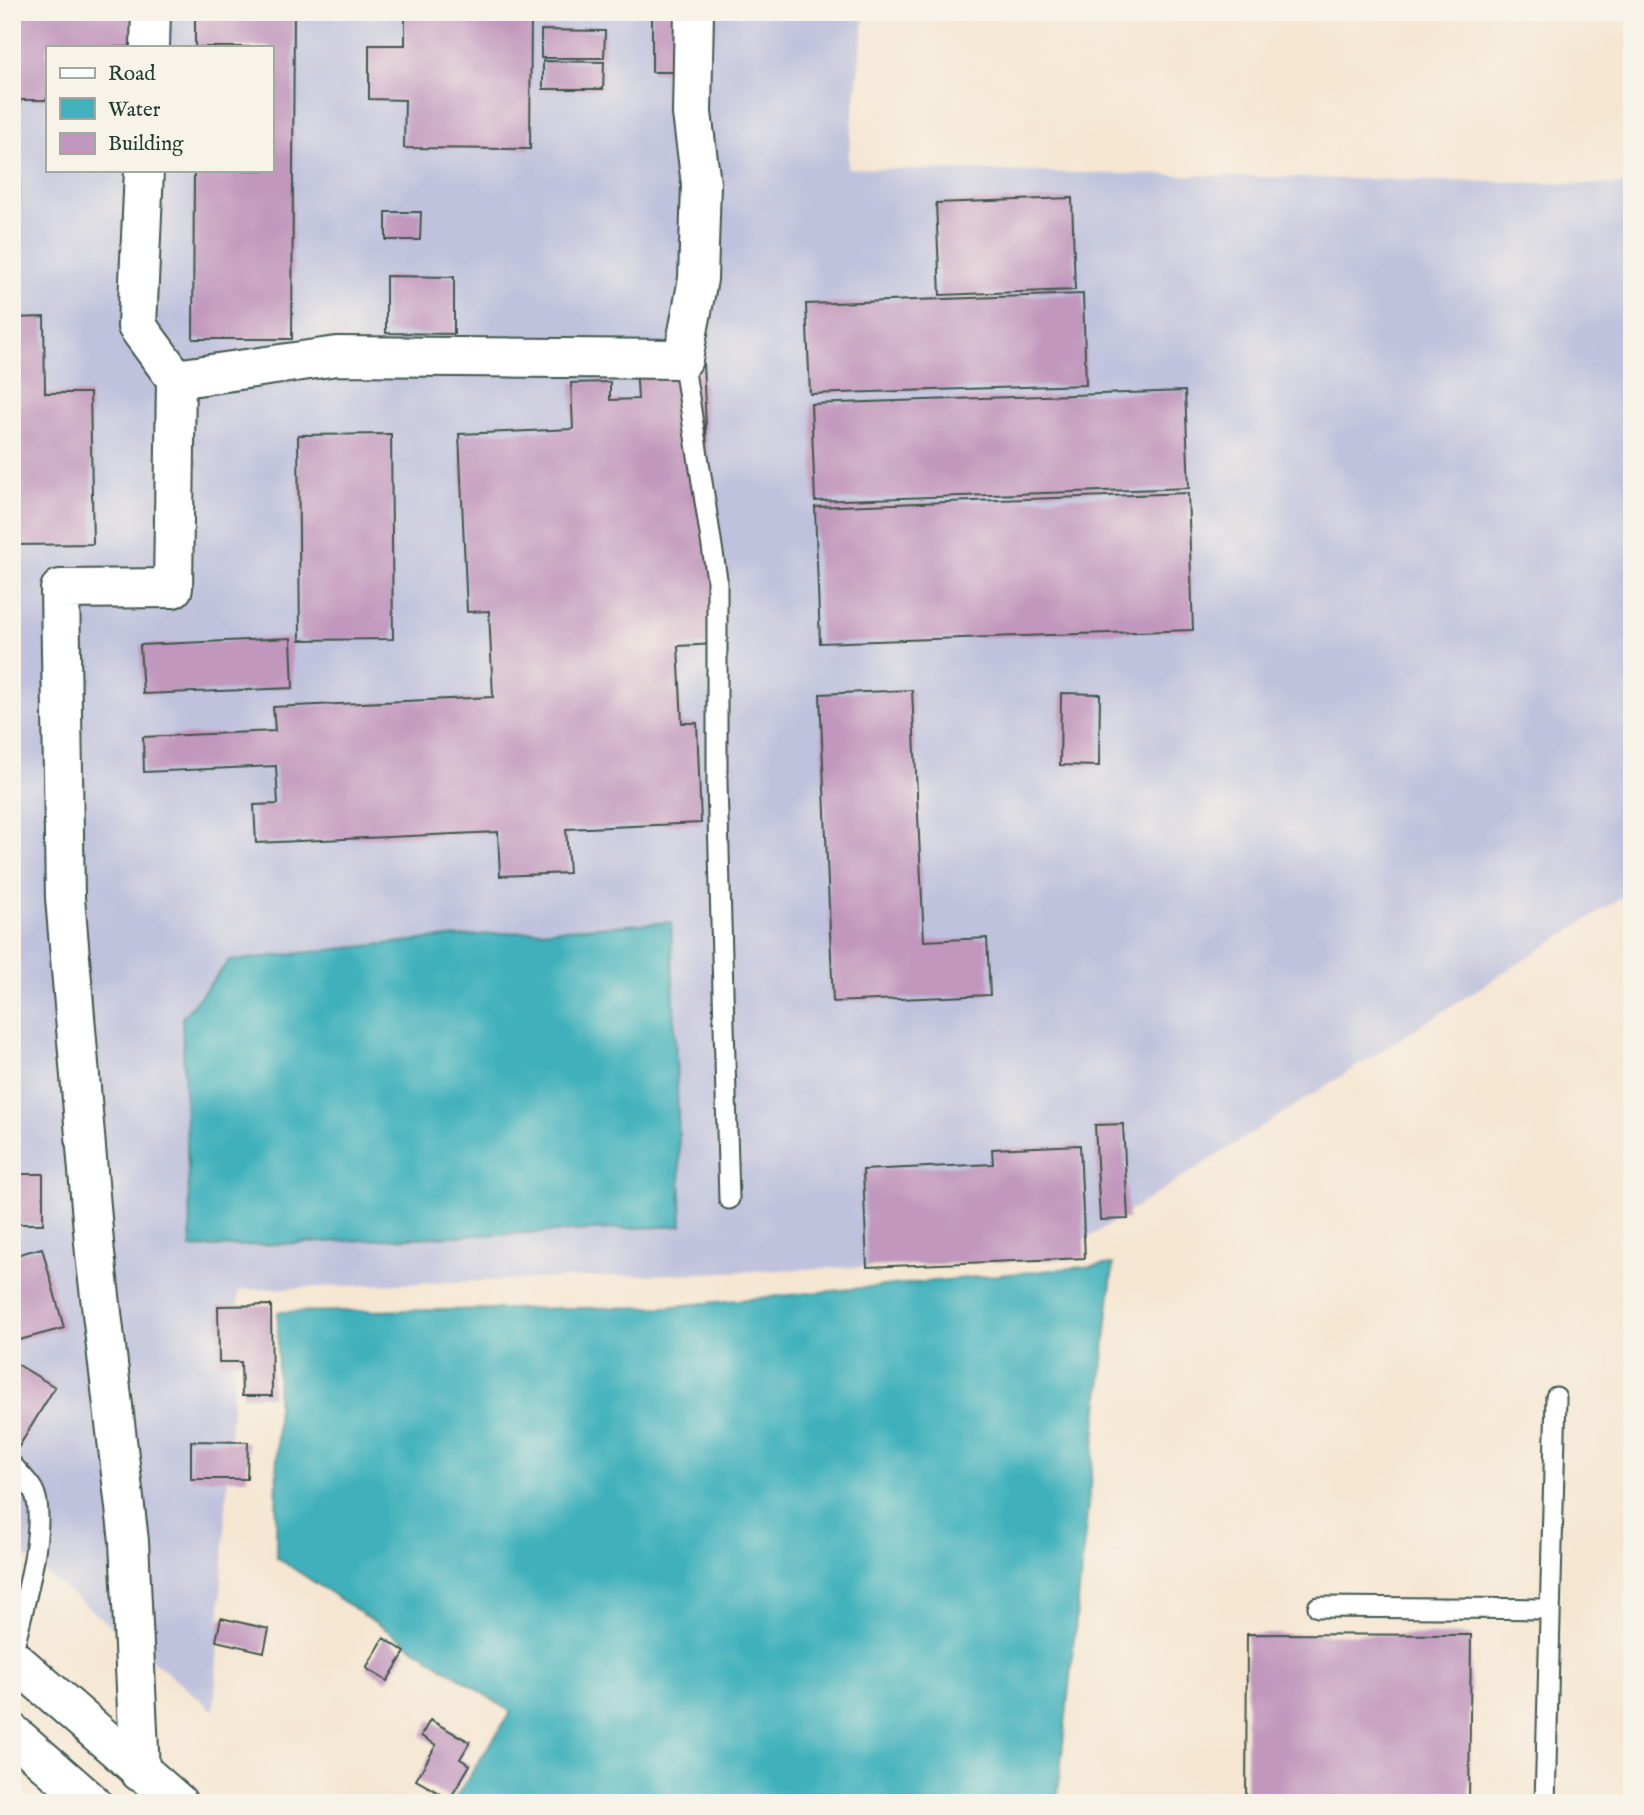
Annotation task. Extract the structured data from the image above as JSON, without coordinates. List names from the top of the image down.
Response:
{
  "legend": ["Road", "Water", "Building"]
}
